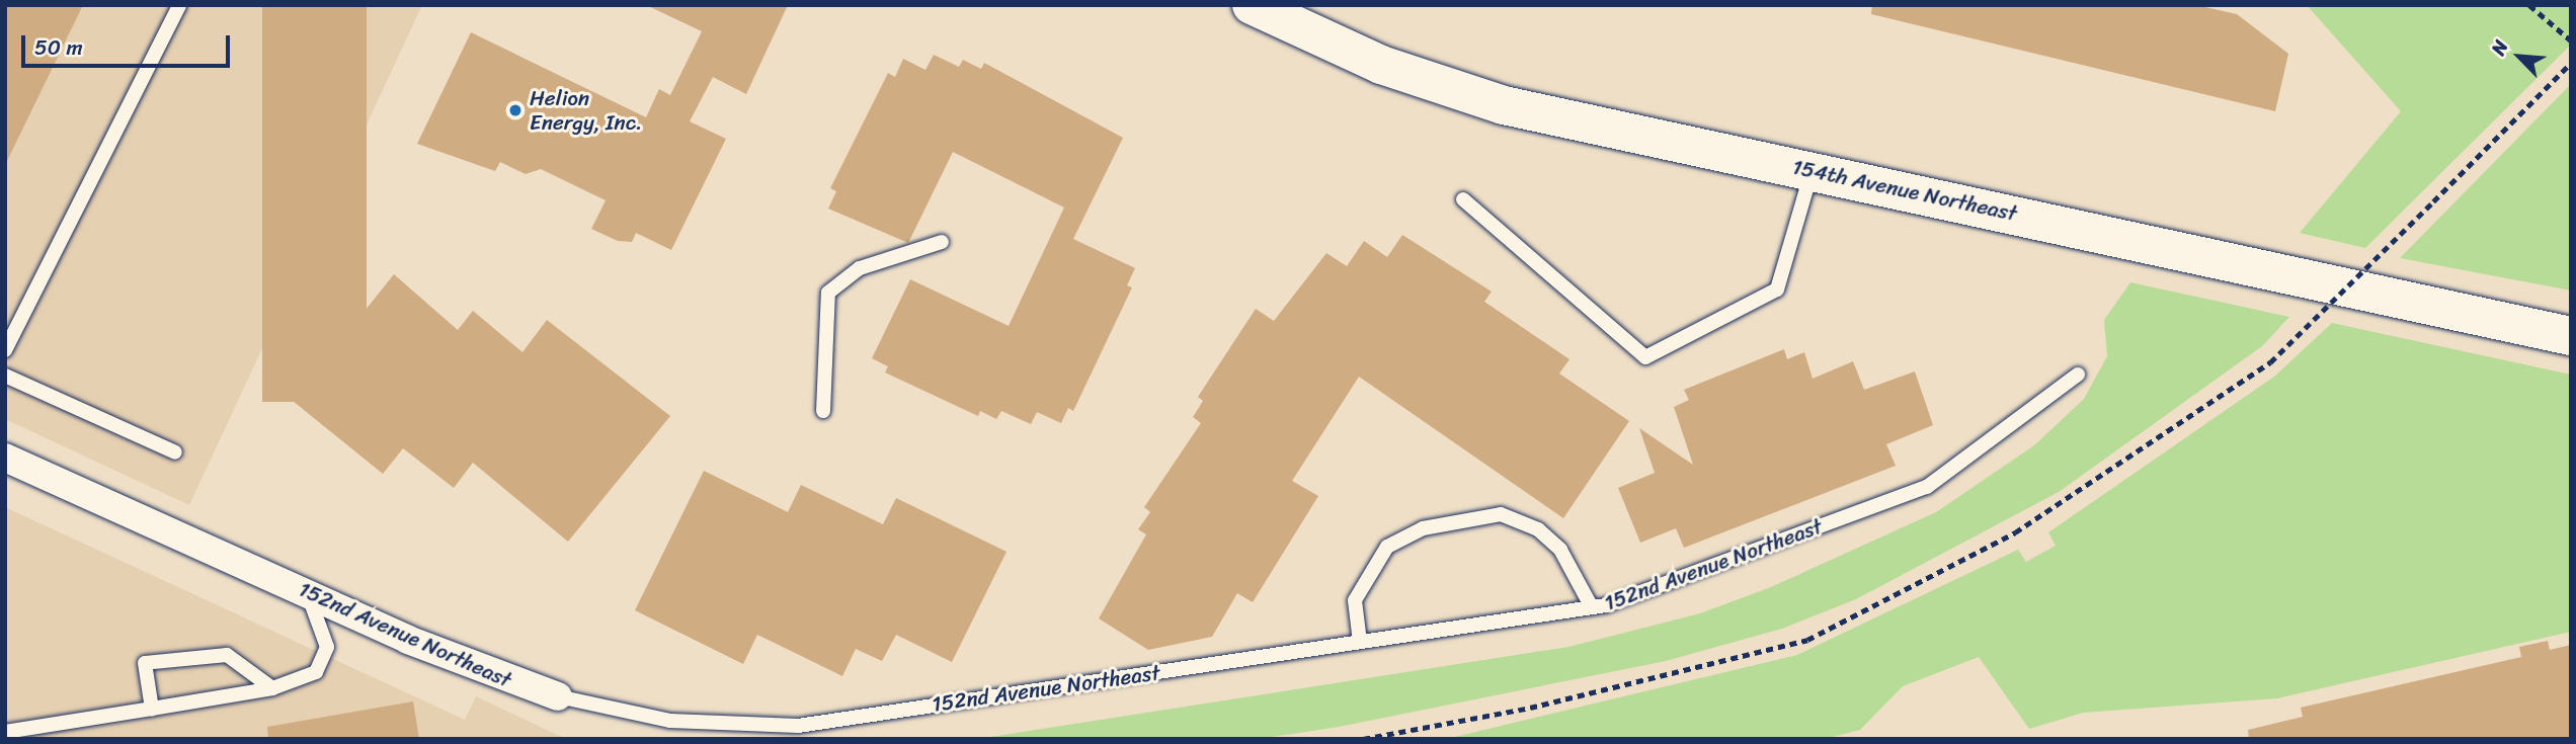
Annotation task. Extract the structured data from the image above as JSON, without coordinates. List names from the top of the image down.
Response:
{
  "streets": {
    "main road": ["154th Avenue Northeast"],
    "street": ["152nd Avenue Northeast"]
  },
  "places": ["Helion Energy, Inc."],
  "scale_bar": "50 m",
  "north": "top left"
}
